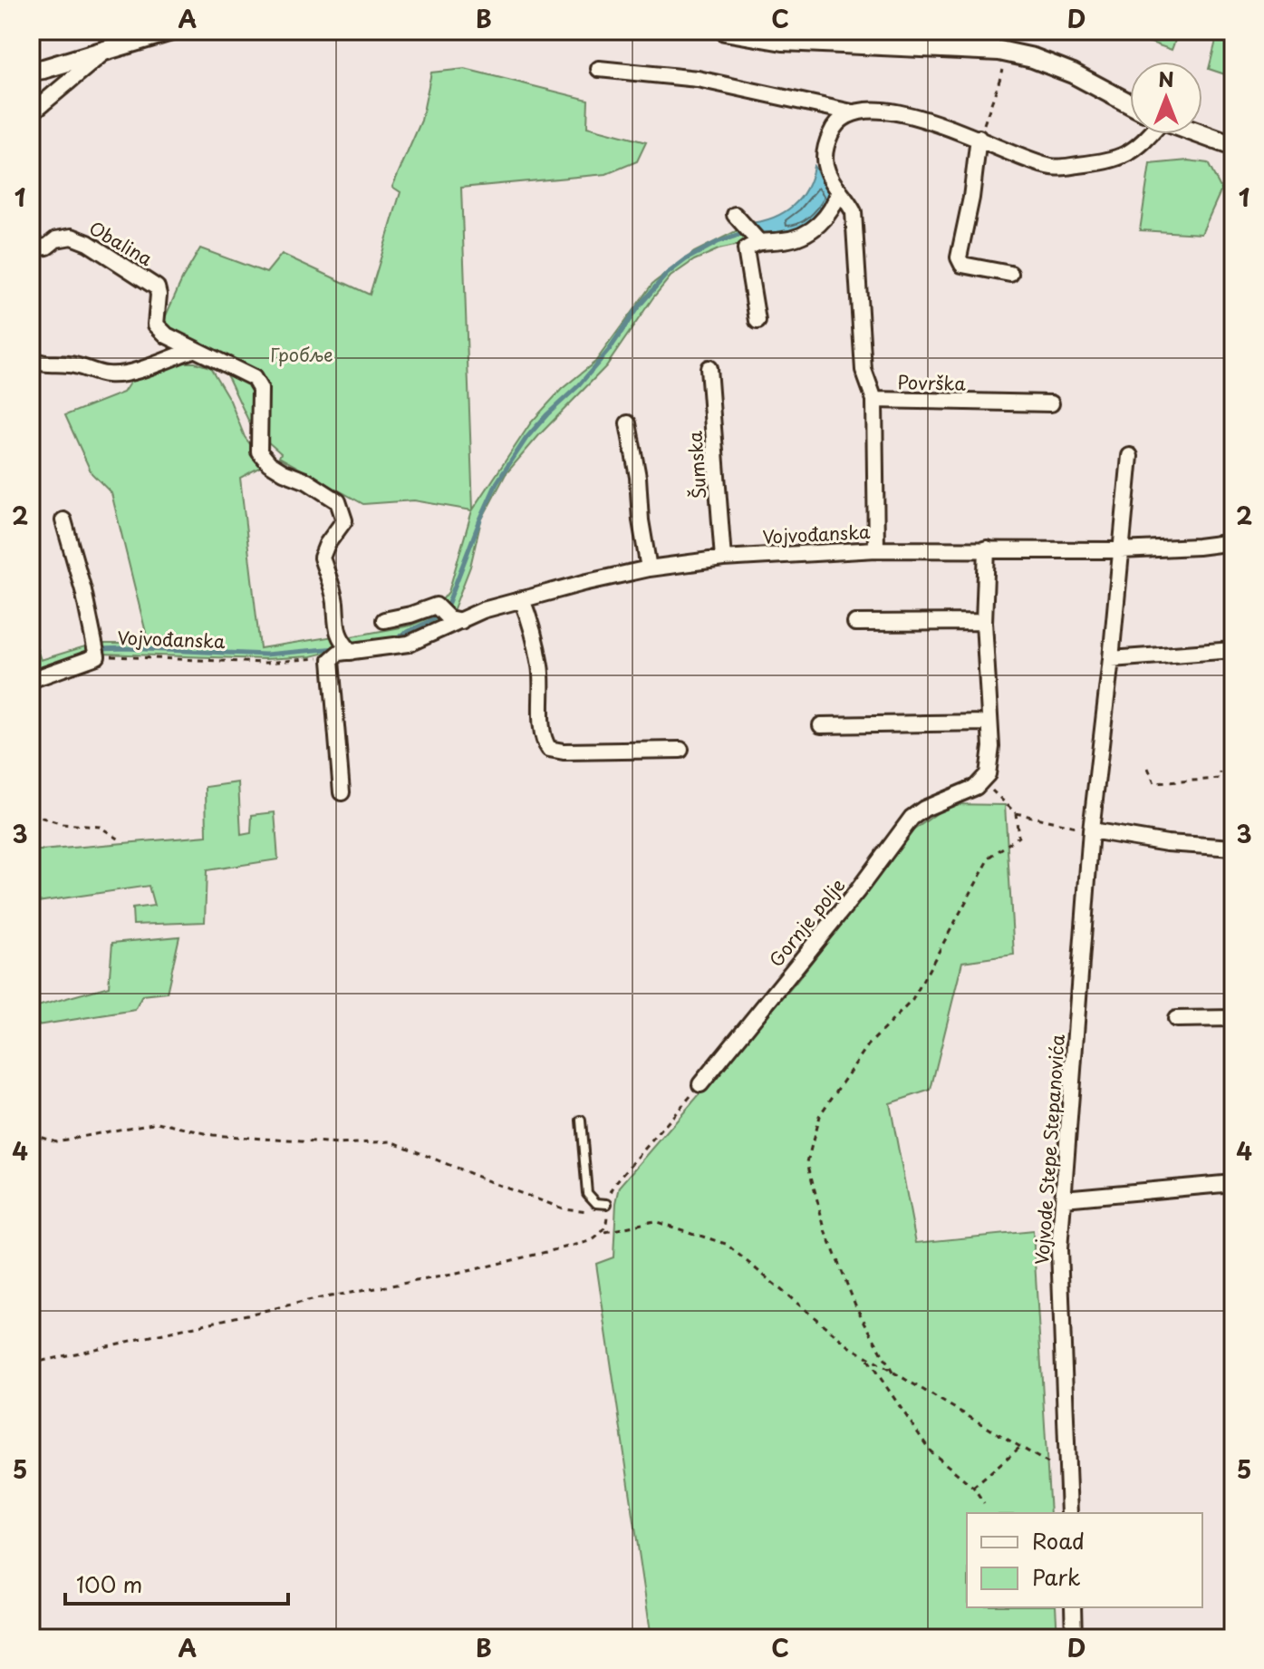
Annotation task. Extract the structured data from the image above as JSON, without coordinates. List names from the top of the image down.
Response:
{
  "streets": {
    "street": [
      "Obalina",
      "Površka",
      "Šumska",
      "Vojvođanska",
      "Gornje polje",
      "Vojvode Stepe Stepanovića"
    ]
  },
  "crossings": [
    ["Površka", "Vojvođanska"],
    ["Šumska", "Vojvođanska"],
    ["Vojvođanska", "Vojvode Stepe Stepanovića"]
  ],
  "parks": ["Гробље"],
  "legend": ["Road", "Park"],
  "scale_bar": "100 m",
  "north": "top",
  "grid": {
    "columns": [
      "A",
      "B",
      "C",
      "D"
    ],
    "rows": [
      "1",
      "2",
      "3",
      "4",
      "5"
    ]
  }
}
